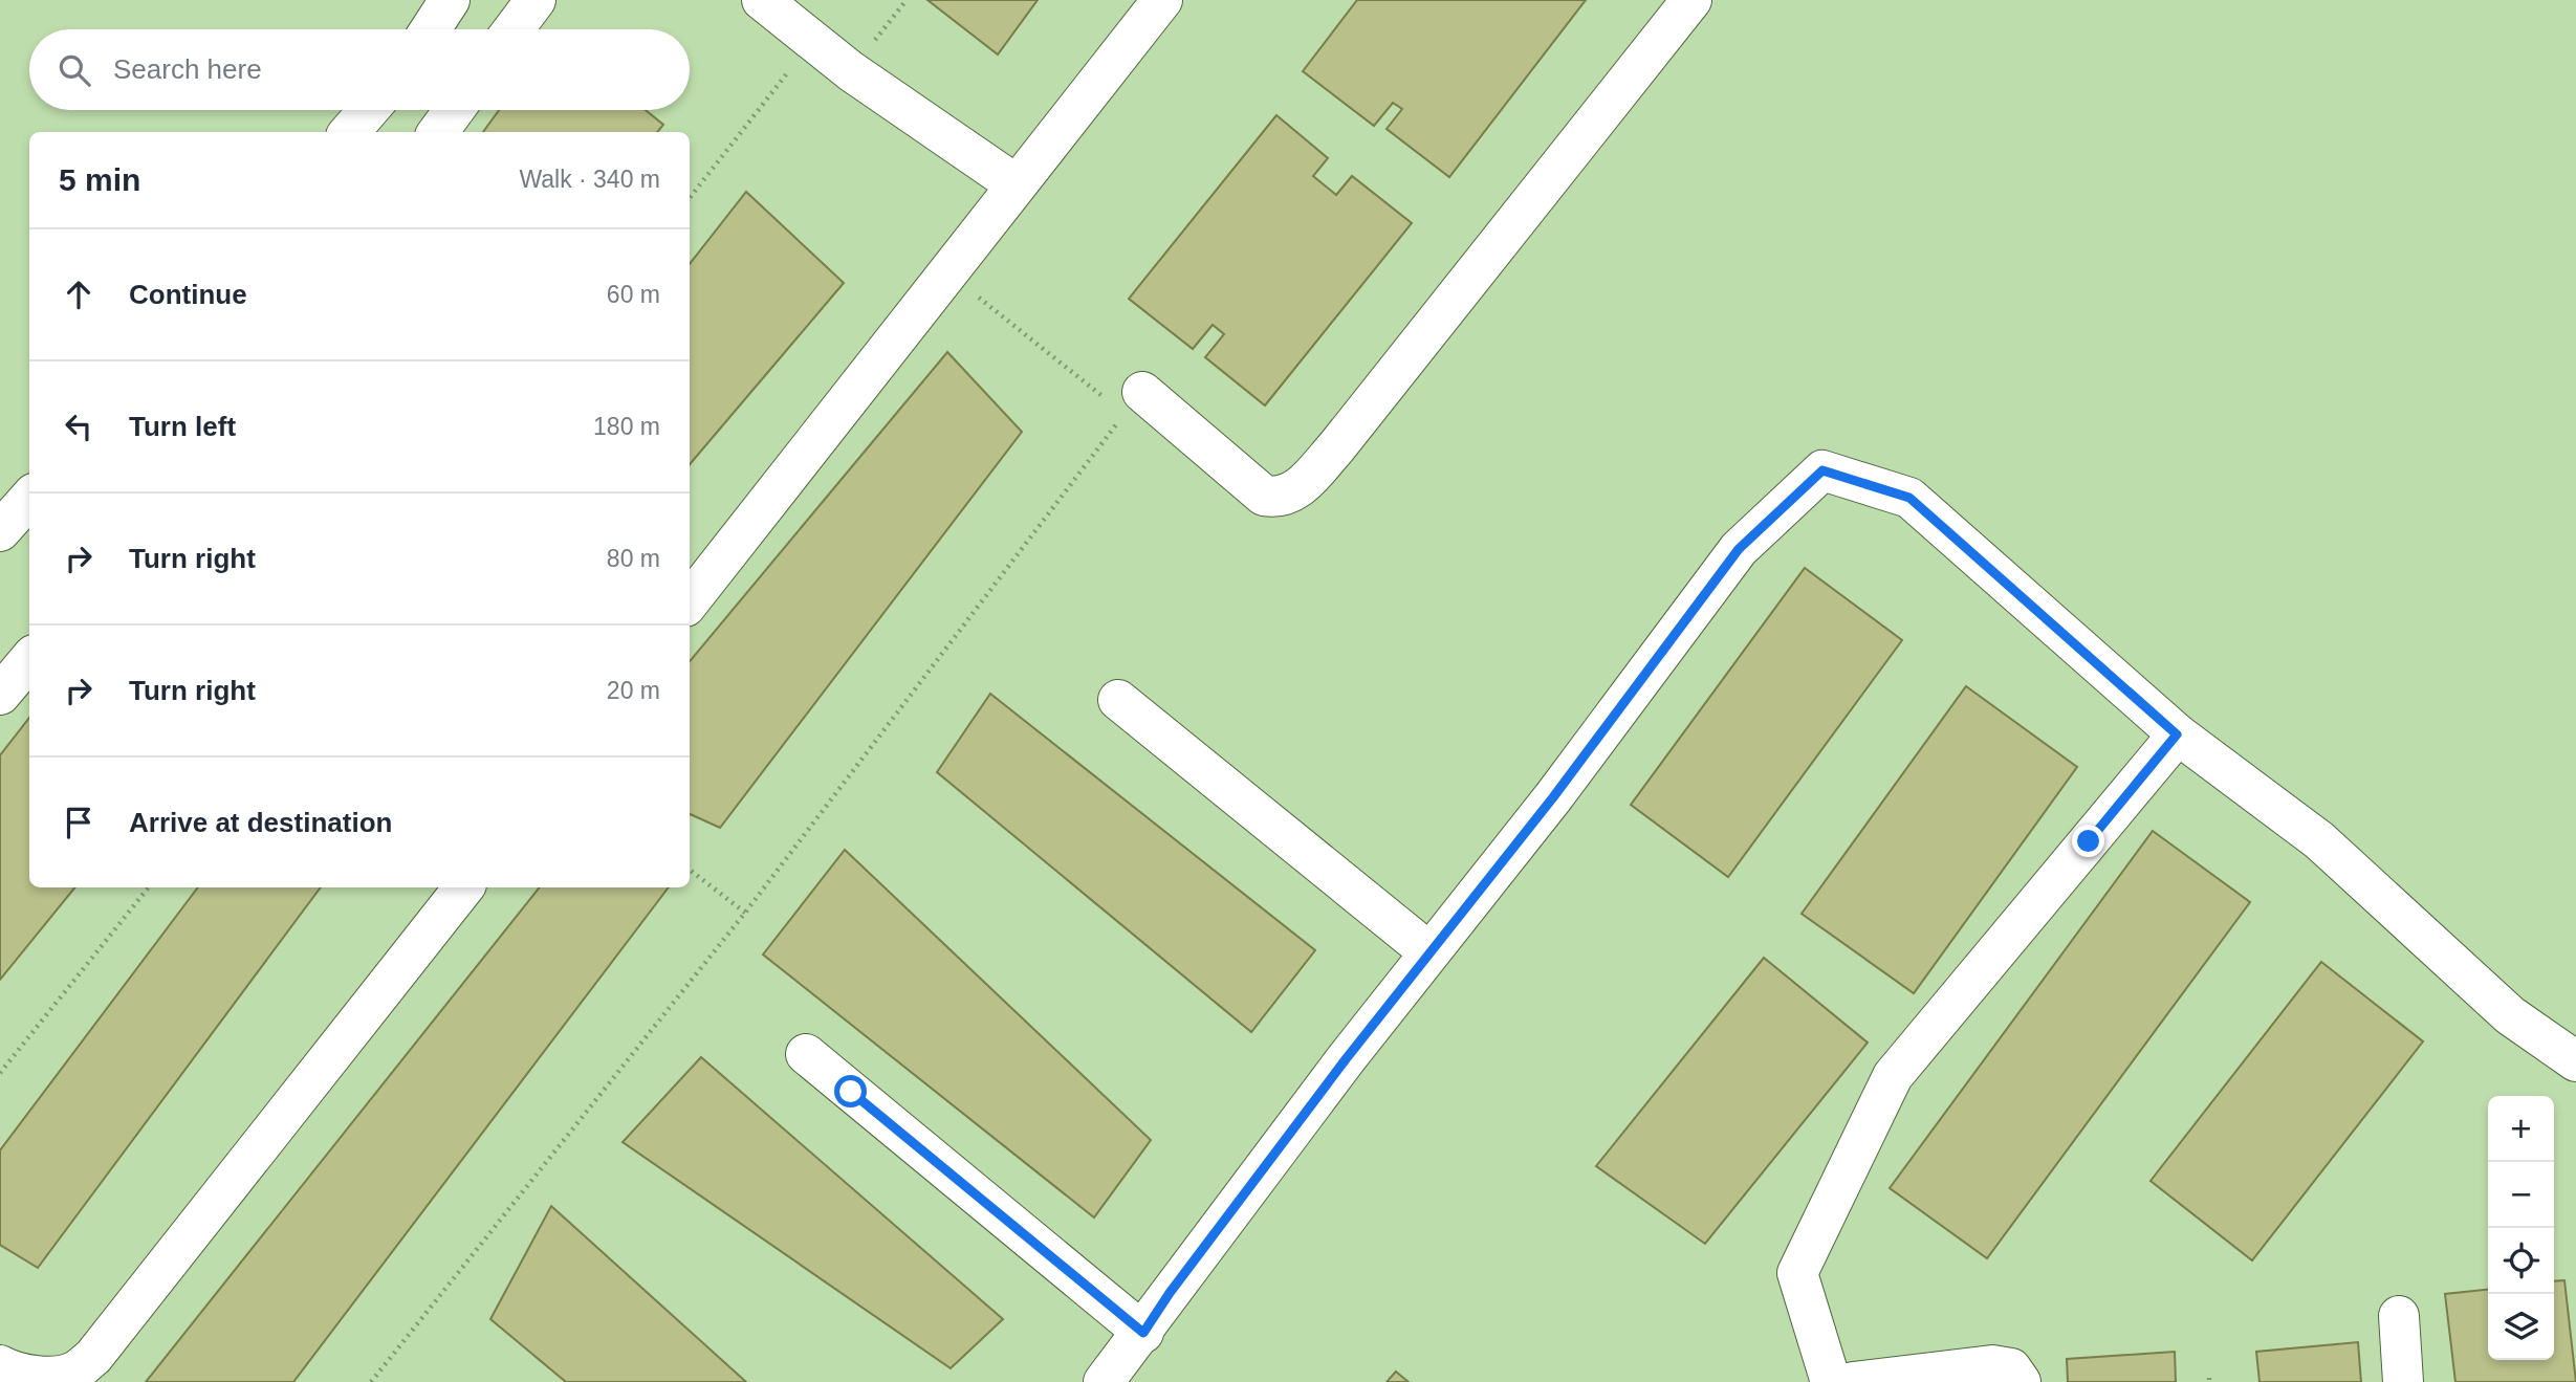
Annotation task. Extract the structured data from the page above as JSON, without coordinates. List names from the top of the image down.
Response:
{
  "page": {
    "search": "Search here",
    "heading": ["5 min", "Walk · 340 m"],
    "list": [
      ["Continue", "60 m"],
      ["Turn left", "180 m"],
      ["Turn right", "80 m"],
      ["Turn right", "20 m"],
      "Arrive at destination"
    ],
    "map_buttons": ["+", "−"]
  }
}
